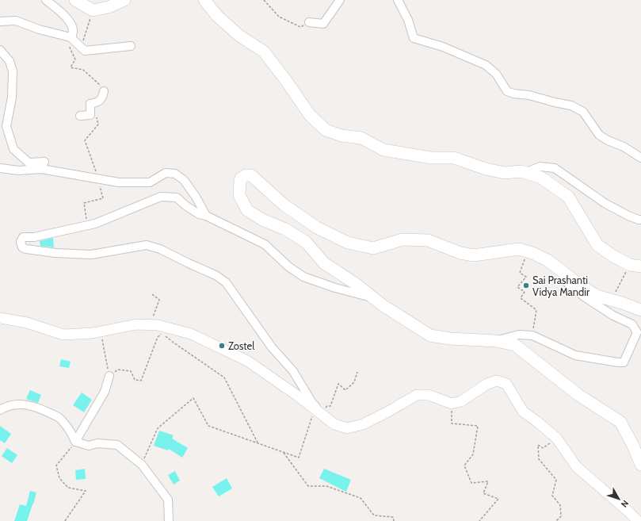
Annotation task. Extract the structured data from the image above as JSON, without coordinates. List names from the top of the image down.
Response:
{
  "places": ["Sai Prashanti Vidya Mandir", "Zostel"],
  "north": "bottom right"
}
